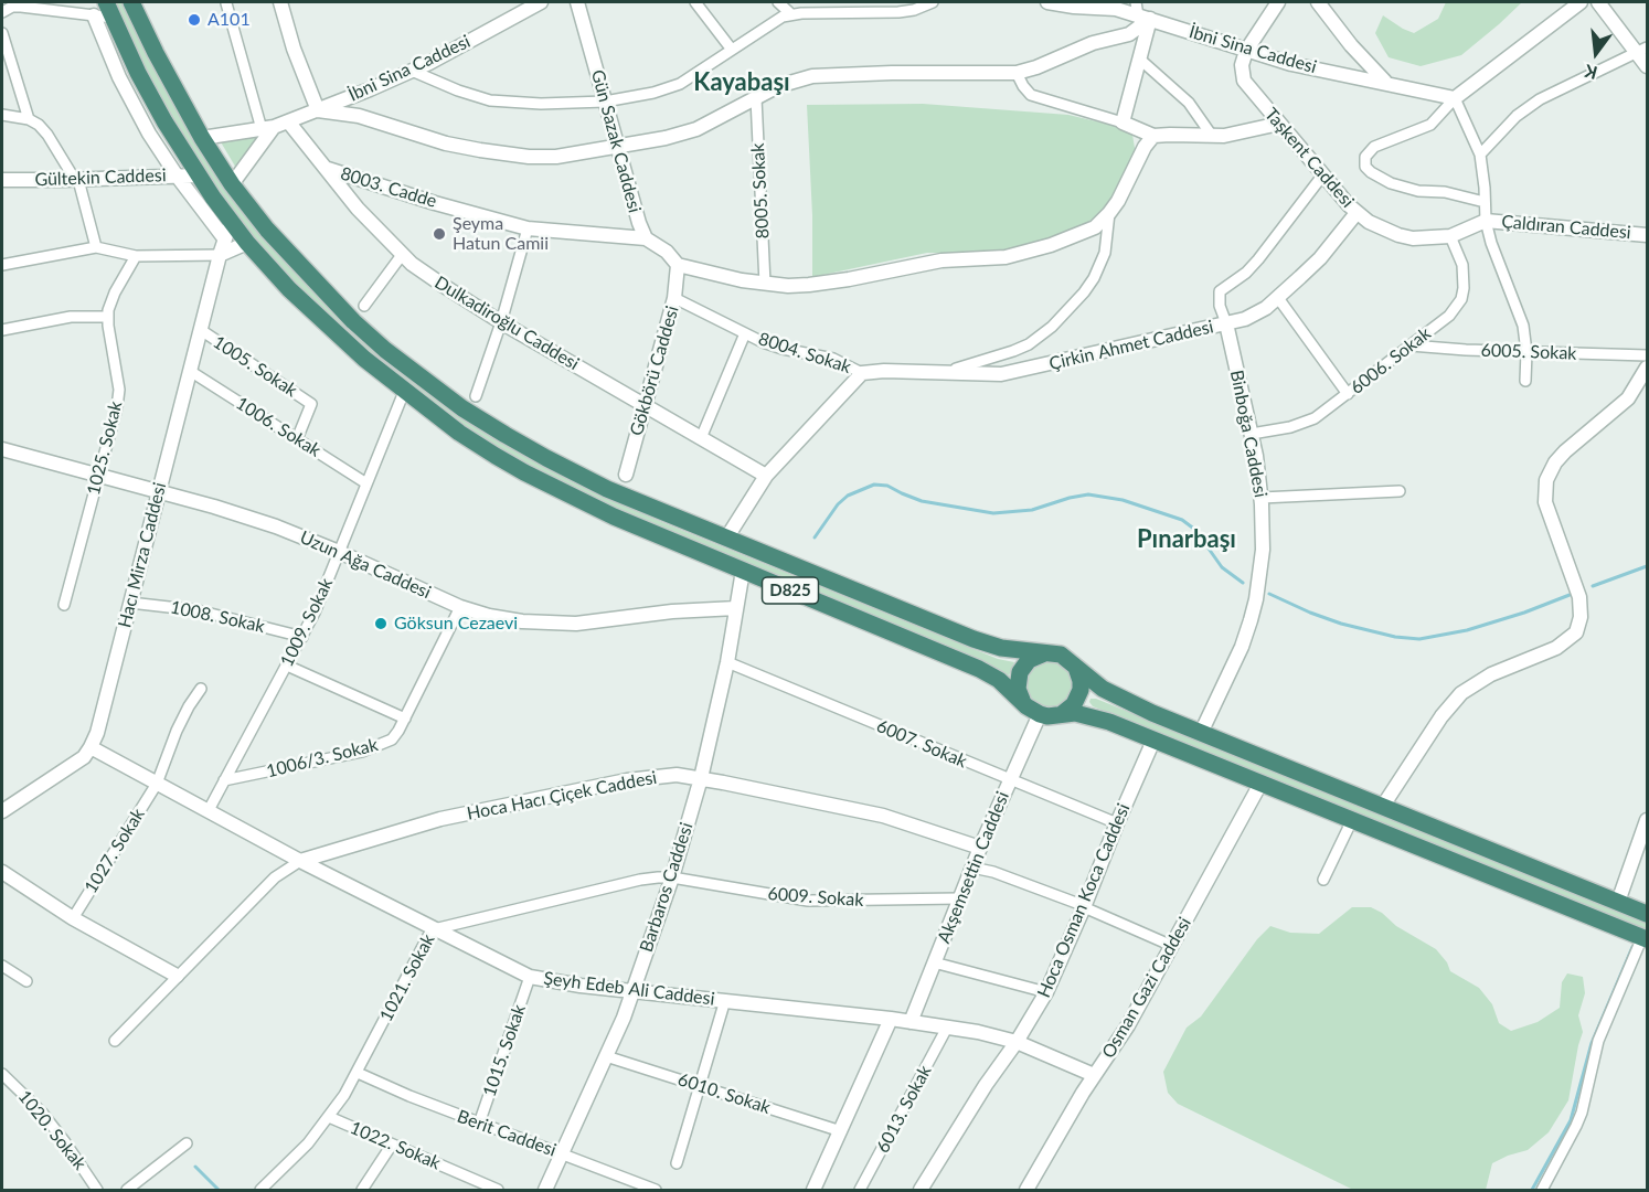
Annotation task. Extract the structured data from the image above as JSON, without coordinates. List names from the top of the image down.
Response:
{
  "streets": {
    "highway": ["D825"],
    "street": [
      "İbni Sina Caddesi",
      "Gün Sazak Caddesi",
      "Taşkent Caddesi",
      "Gültekin Caddesi",
      "8003. Cadde",
      "8005. Sokak",
      "Çaldıran Caddesi",
      "Dulkadiroğlu Caddesi",
      "Çirkin Ahmet Caddesi",
      "6005. Sokak",
      "8004. Sokak",
      "6006. Sokak",
      "1005. Sokak",
      "Gökbörü Caddesi",
      "1006. Sokak",
      "Binboğa Caddesi",
      "1025. Sokak",
      "Hacı Mirza Caddesi",
      "Uzun Ağa Caddesi",
      "1008. Sokak",
      "1009. Sokak",
      "6007. Sokak",
      "1006/3. Sokak",
      "Hoca Hacı Çiçek Caddesi",
      "1027. Sokak",
      "Akşemsettin Caddesi",
      "Barbaros Caddesi",
      "6009. Sokak",
      "Hoca Osman Koca Caddesi",
      "1021. Sokak",
      "Osman Gazi Caddesi",
      "Şeyh Edeb Ali Caddesi",
      "1015. Sokak",
      "6010. Sokak",
      "6013. Sokak",
      "1020. Sokak",
      "Berit Caddesi",
      "1022. Sokak"
    ]
  },
  "crossings": [
    ["İbni Sina Caddesi", "Taşkent Caddesi"],
    ["İbni Sina Caddesi", "Dulkadiroğlu Caddesi"],
    ["İbni Sina Caddesi", "D825"],
    ["Gün Sazak Caddesi", "8003. Cadde"],
    ["Taşkent Caddesi", "Çaldıran Caddesi"],
    ["Taşkent Caddesi", "Çirkin Ahmet Caddesi"],
    ["Taşkent Caddesi", "6006. Sokak"],
    ["Gültekin Caddesi", "D825"],
    ["8003. Cadde", "Dulkadiroğlu Caddesi"],
    ["Dulkadiroğlu Caddesi", "Gökbörü Caddesi"],
    ["Çirkin Ahmet Caddesi", "8004. Sokak"],
    ["Çirkin Ahmet Caddesi", "Binboğa Caddesi"],
    ["6005. Sokak", "6006. Sokak"],
    ["8004. Sokak", "Gökbörü Caddesi"],
    ["6006. Sokak", "Binboğa Caddesi"],
    ["1005. Sokak", "1006. Sokak"],
    ["1005. Sokak", "Hacı Mirza Caddesi"],
    ["1006. Sokak", "Hacı Mirza Caddesi"],
    ["1006. Sokak", "1009. Sokak"],
    ["Binboğa Caddesi", "D825"],
    ["1025. Sokak", "Uzun Ağa Caddesi"],
    ["Hacı Mirza Caddesi", "Uzun Ağa Caddesi"],
    ["Hacı Mirza Caddesi", "D825"],
    ["Hacı Mirza Caddesi", "1008. Sokak"],
    ["Hacı Mirza Caddesi", "Şeyh Edeb Ali Caddesi"],
    ["Uzun Ağa Caddesi", "1009. Sokak"],
    ["Uzun Ağa Caddesi", "1006/3. Sokak"],
    ["Uzun Ağa Caddesi", "Barbaros Caddesi"],
    ["D825", "1009. Sokak"],
    ["D825", "Akşemsettin Caddesi"],
    ["D825", "Barbaros Caddesi"],
    ["1008. Sokak", "1009. Sokak"],
    ["1009. Sokak", "1006/3. Sokak"],
    ["1009. Sokak", "Şeyh Edeb Ali Caddesi"],
    ["6007. Sokak", "Akşemsettin Caddesi"],
    ["6007. Sokak", "Barbaros Caddesi"],
    ["6007. Sokak", "Hoca Osman Koca Caddesi"],
    ["Hoca Hacı Çiçek Caddesi", "Akşemsettin Caddesi"],
    ["Hoca Hacı Çiçek Caddesi", "Barbaros Caddesi"],
    ["Hoca Hacı Çiçek Caddesi", "Şeyh Edeb Ali Caddesi"],
    ["1027. Sokak", "Şeyh Edeb Ali Caddesi"],
    ["Akşemsettin Caddesi", "6009. Sokak"],
    ["Akşemsettin Caddesi", "Şeyh Edeb Ali Caddesi"],
    ["Barbaros Caddesi", "6009. Sokak"],
    ["Barbaros Caddesi", "1021. Sokak"],
    ["Barbaros Caddesi", "Şeyh Edeb Ali Caddesi"],
    ["Barbaros Caddesi", "6010. Sokak"],
    ["Barbaros Caddesi", "Berit Caddesi"],
    ["6009. Sokak", "1021. Sokak"],
    ["Hoca Osman Koca Caddesi", "Şeyh Edeb Ali Caddesi"],
    ["1021. Sokak", "Şeyh Edeb Ali Caddesi"],
    ["1021. Sokak", "Berit Caddesi"],
    ["1021. Sokak", "1022. Sokak"],
    ["Osman Gazi Caddesi", "Şeyh Edeb Ali Caddesi"],
    ["Şeyh Edeb Ali Caddesi", "1015. Sokak"],
    ["Şeyh Edeb Ali Caddesi", "6013. Sokak"],
    ["1015. Sokak", "Berit Caddesi"]
  ],
  "districts": ["Kayabaşı", "Pınarbaşı"],
  "places": ["A101", "Şeyma Hatun Camii", "Göksun Cezaevi"],
  "north": "bottom"
}
